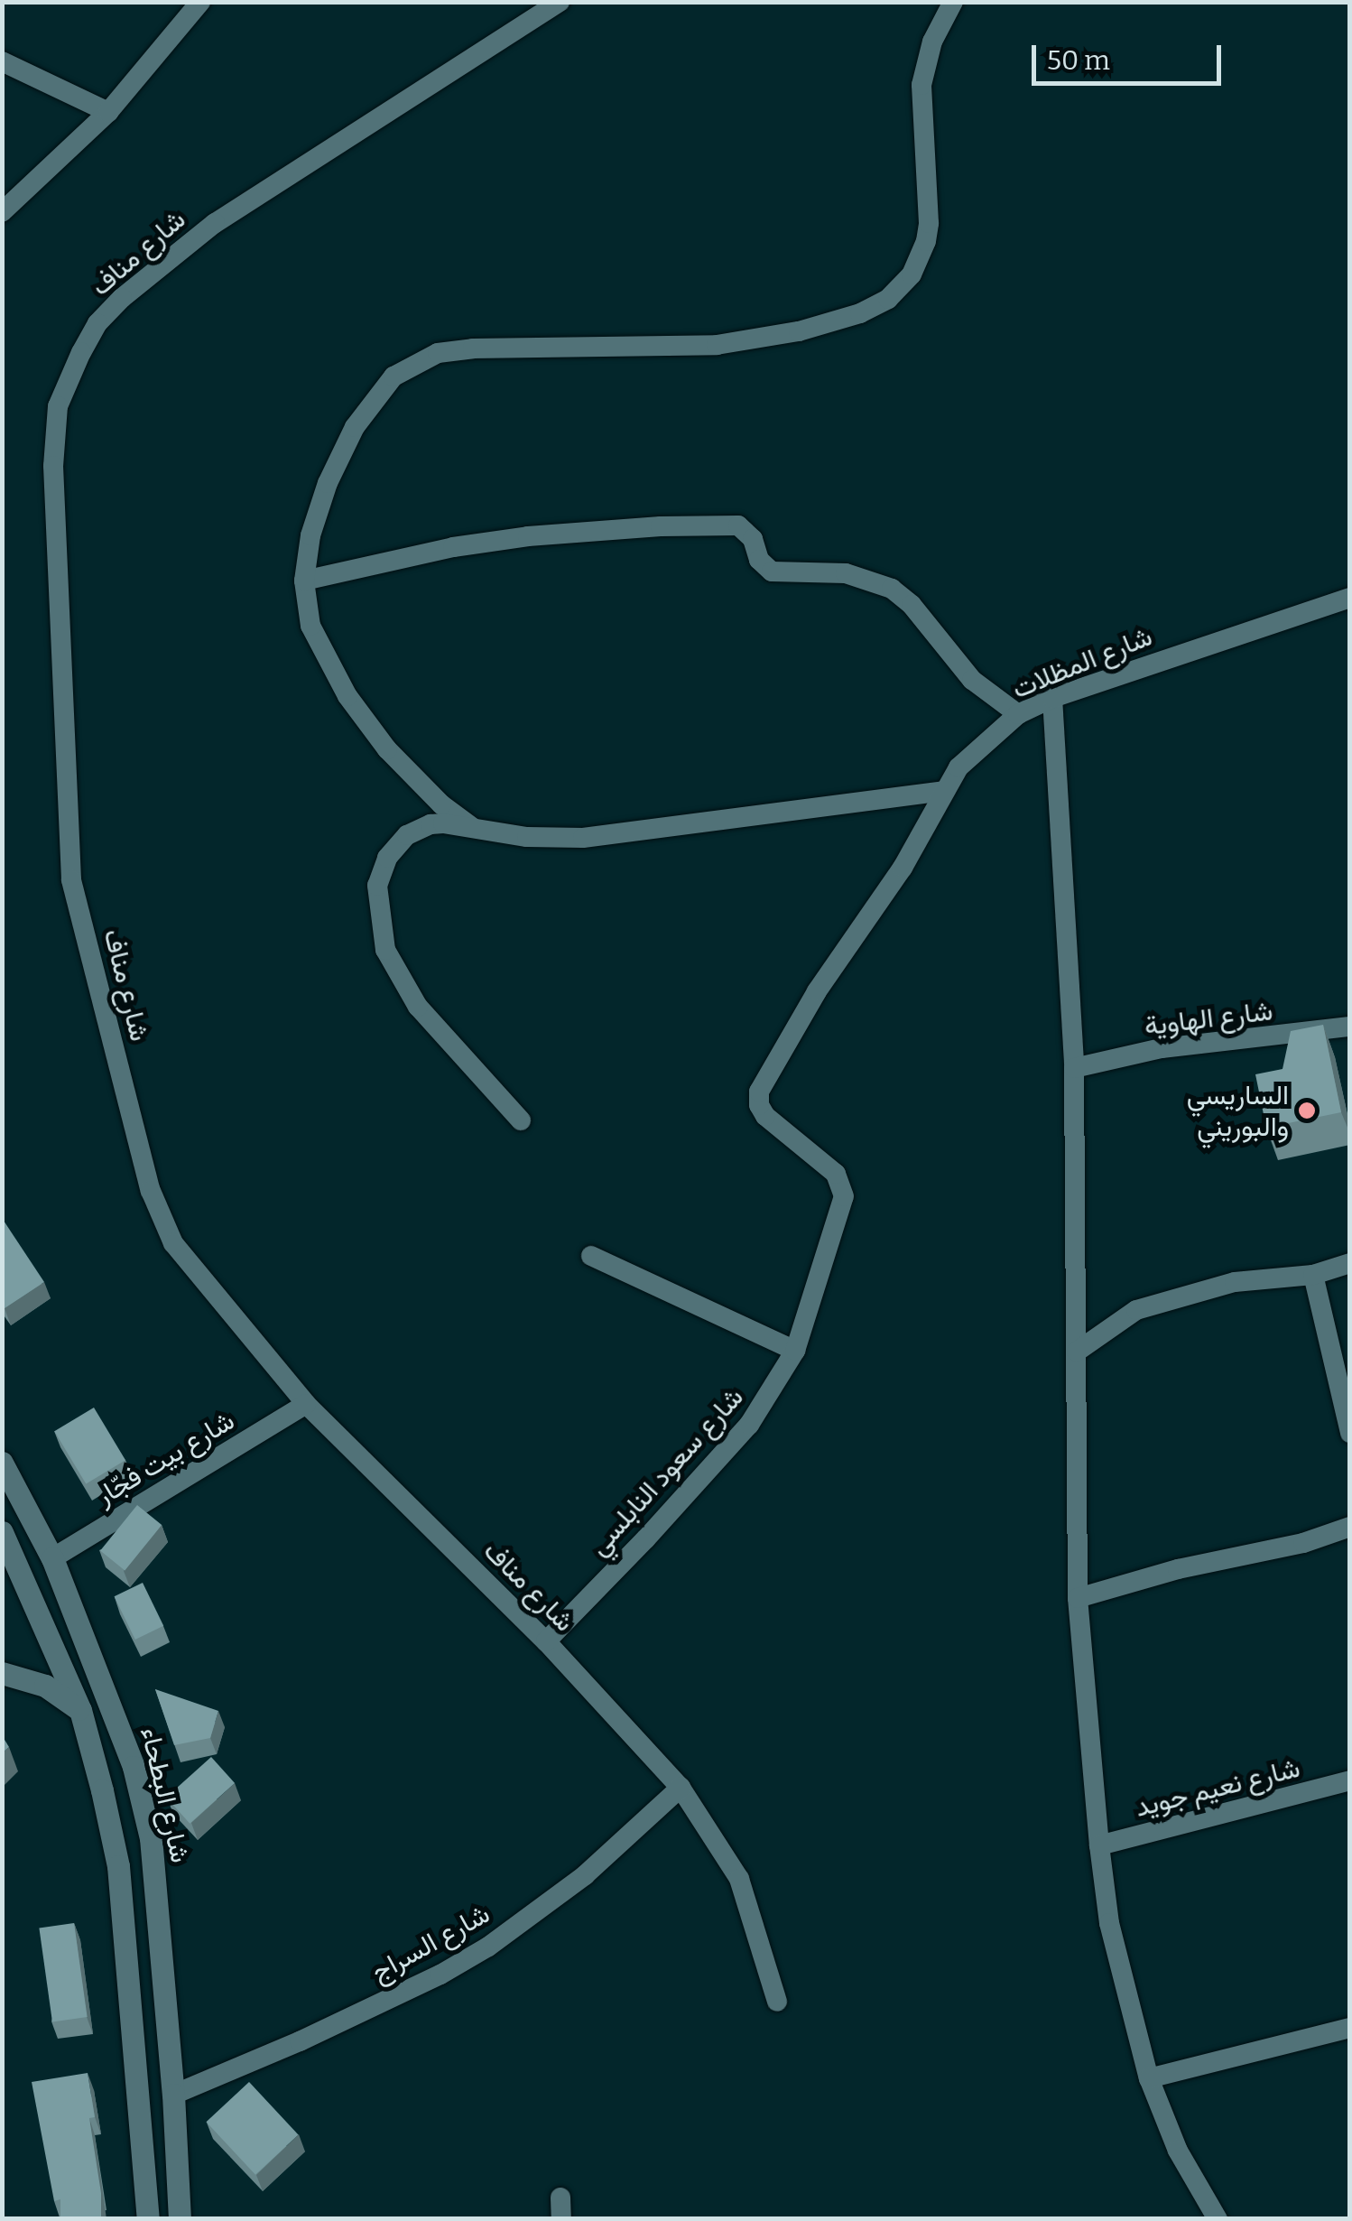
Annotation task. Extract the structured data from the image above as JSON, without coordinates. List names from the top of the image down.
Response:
{
  "streets": {
    "street": [
      "شارع مناف",
      "شارع المظلات",
      "شارع الهاوية",
      "شارع بيت فجّار",
      "شارع سعود النابلسي",
      "شارع نعيم جويد",
      "شارع البطحاء",
      "شارع السراج"
    ]
  },
  "crossings": [
    ["شارع مناف", "شارع بيت فجّار"],
    ["شارع مناف", "شارع سعود النابلسي"],
    ["شارع مناف", "شارع السراج"],
    ["شارع المظلات", "شارع سعود النابلسي"],
    ["شارع بيت فجّار", "شارع البطحاء"],
    ["شارع البطحاء", "شارع السراج"]
  ],
  "places": ["الساريسي والبوريني"],
  "scale_bar": "50 m"
}
